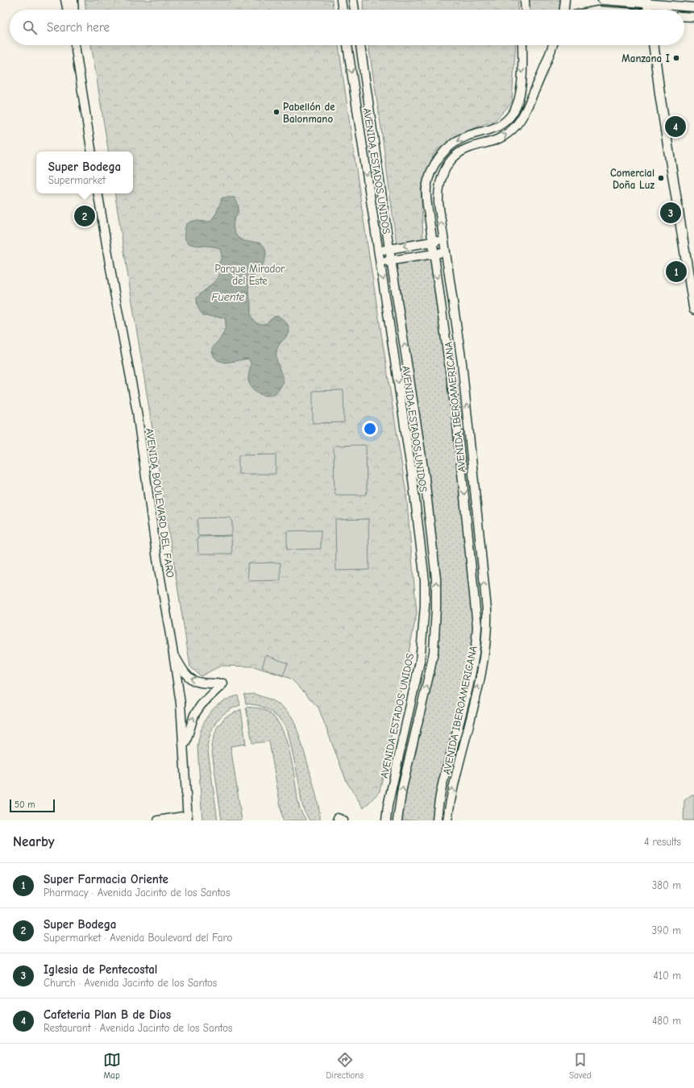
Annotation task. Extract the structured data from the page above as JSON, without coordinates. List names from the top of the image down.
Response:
{
  "streets": {
    "street": ["AVENIDA ESTADOS UNIDOS", "AVENIDA IBEROAMERICANA", "AVENIDA BOULEVARD DEL FARO"]
  },
  "water": ["Fuente"],
  "parks": ["Parque Mirador del Este"],
  "places": ["Manzana I", "Pabellón de Balonmano", "Comercial Doña Luz"],
  "scale_bar": "50 m",
  "page": {
    "search": "Search here",
    "pins": [
      "4",
      "3",
      "2",
      "1"
    ],
    "popup": ["Super Bodega", "Supermarket"],
    "scale": "50 m",
    "heading": ["Nearby", "4 results"],
    "list": [
      {
        "mark": "1",
        "name": "Super Farmacia Oriente",
        "note": "Pharmacy · Avenida Jacinto de los Santos",
        "value": "380 m"
      },
      {
        "mark": "2",
        "name": "Super Bodega",
        "note": "Supermarket · Avenida Boulevard del Faro",
        "value": "390 m"
      },
      {
        "mark": "3",
        "name": "Iglesia de Pentecostal",
        "note": "Church · Avenida Jacinto de los Santos",
        "value": "410 m"
      },
      {
        "mark": "4",
        "name": "Cafeteria Plan B de Dios",
        "note": "Restaurant · Avenida Jacinto de los Santos",
        "value": "480 m"
      }
    ],
    "nav": ["Map", "Directions", "Saved"]
  }
}
